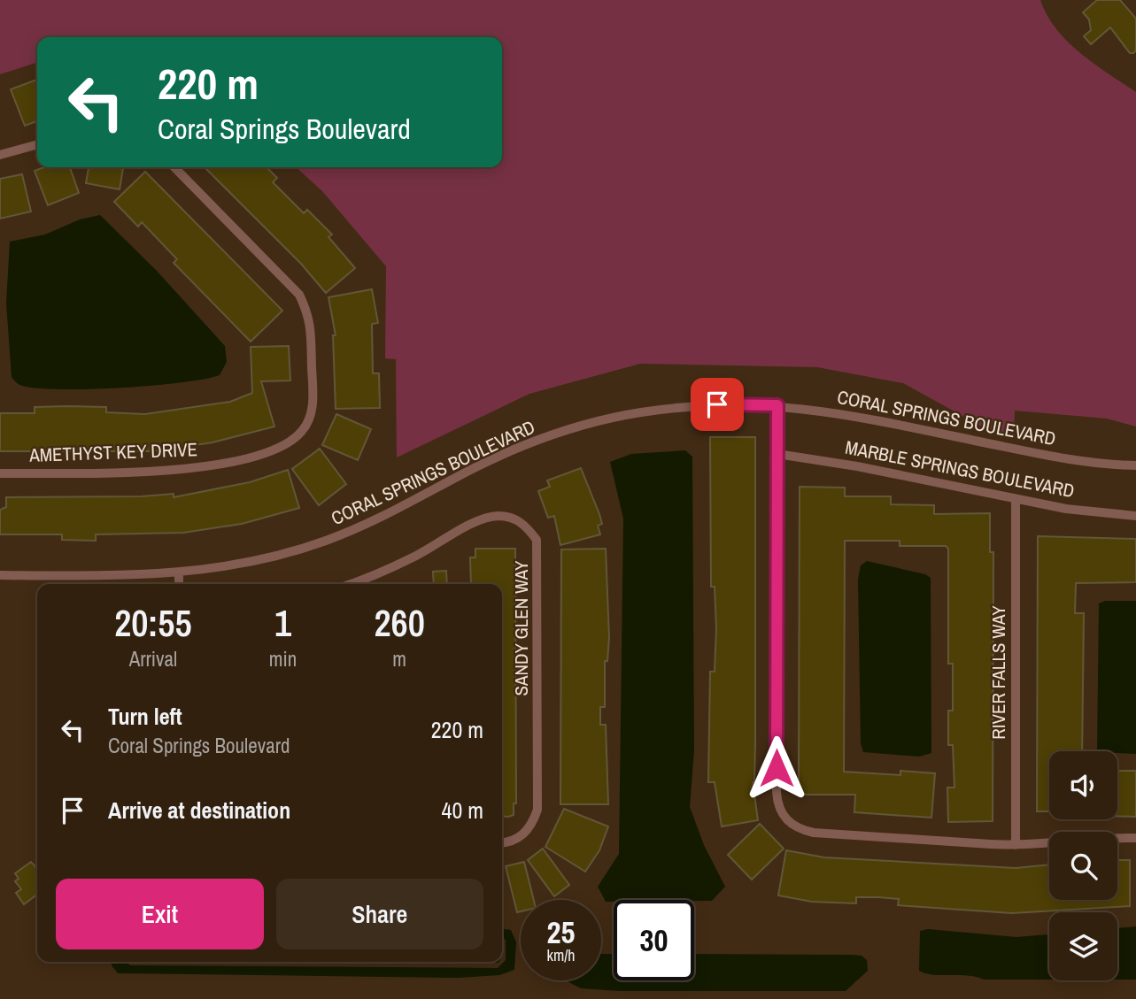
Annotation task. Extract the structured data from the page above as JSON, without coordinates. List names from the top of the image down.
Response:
{
  "streets": {
    "street": [
      "CORAL SPRINGS BOULEVARD",
      "AMETHYST KEY DRIVE",
      "MARBLE SPRINGS BOULEVARD",
      "SANDY GLEN WAY",
      "RIVER FALLS WAY"
    ]
  },
  "crossings": [
    ["MARBLE SPRINGS BOULEVARD", "RIVER FALLS WAY"]
  ],
  "page": {
    "turn": ["220 m", "Coral Springs Boulevard"],
    "eta": [
      "20:55",
      "Arrival",
      "1",
      "min",
      "260",
      "m"
    ],
    "list": [
      {
        "name": "Turn left",
        "note": "Coral Springs Boulevard",
        "value": "220 m"
      },
      {
        "name": "Arrive at destination",
        "value": "40 m"
      }
    ],
    "buttons": ["Exit", "Share"],
    "speed": "25 km/h",
    "limit": "30"
  }
}
